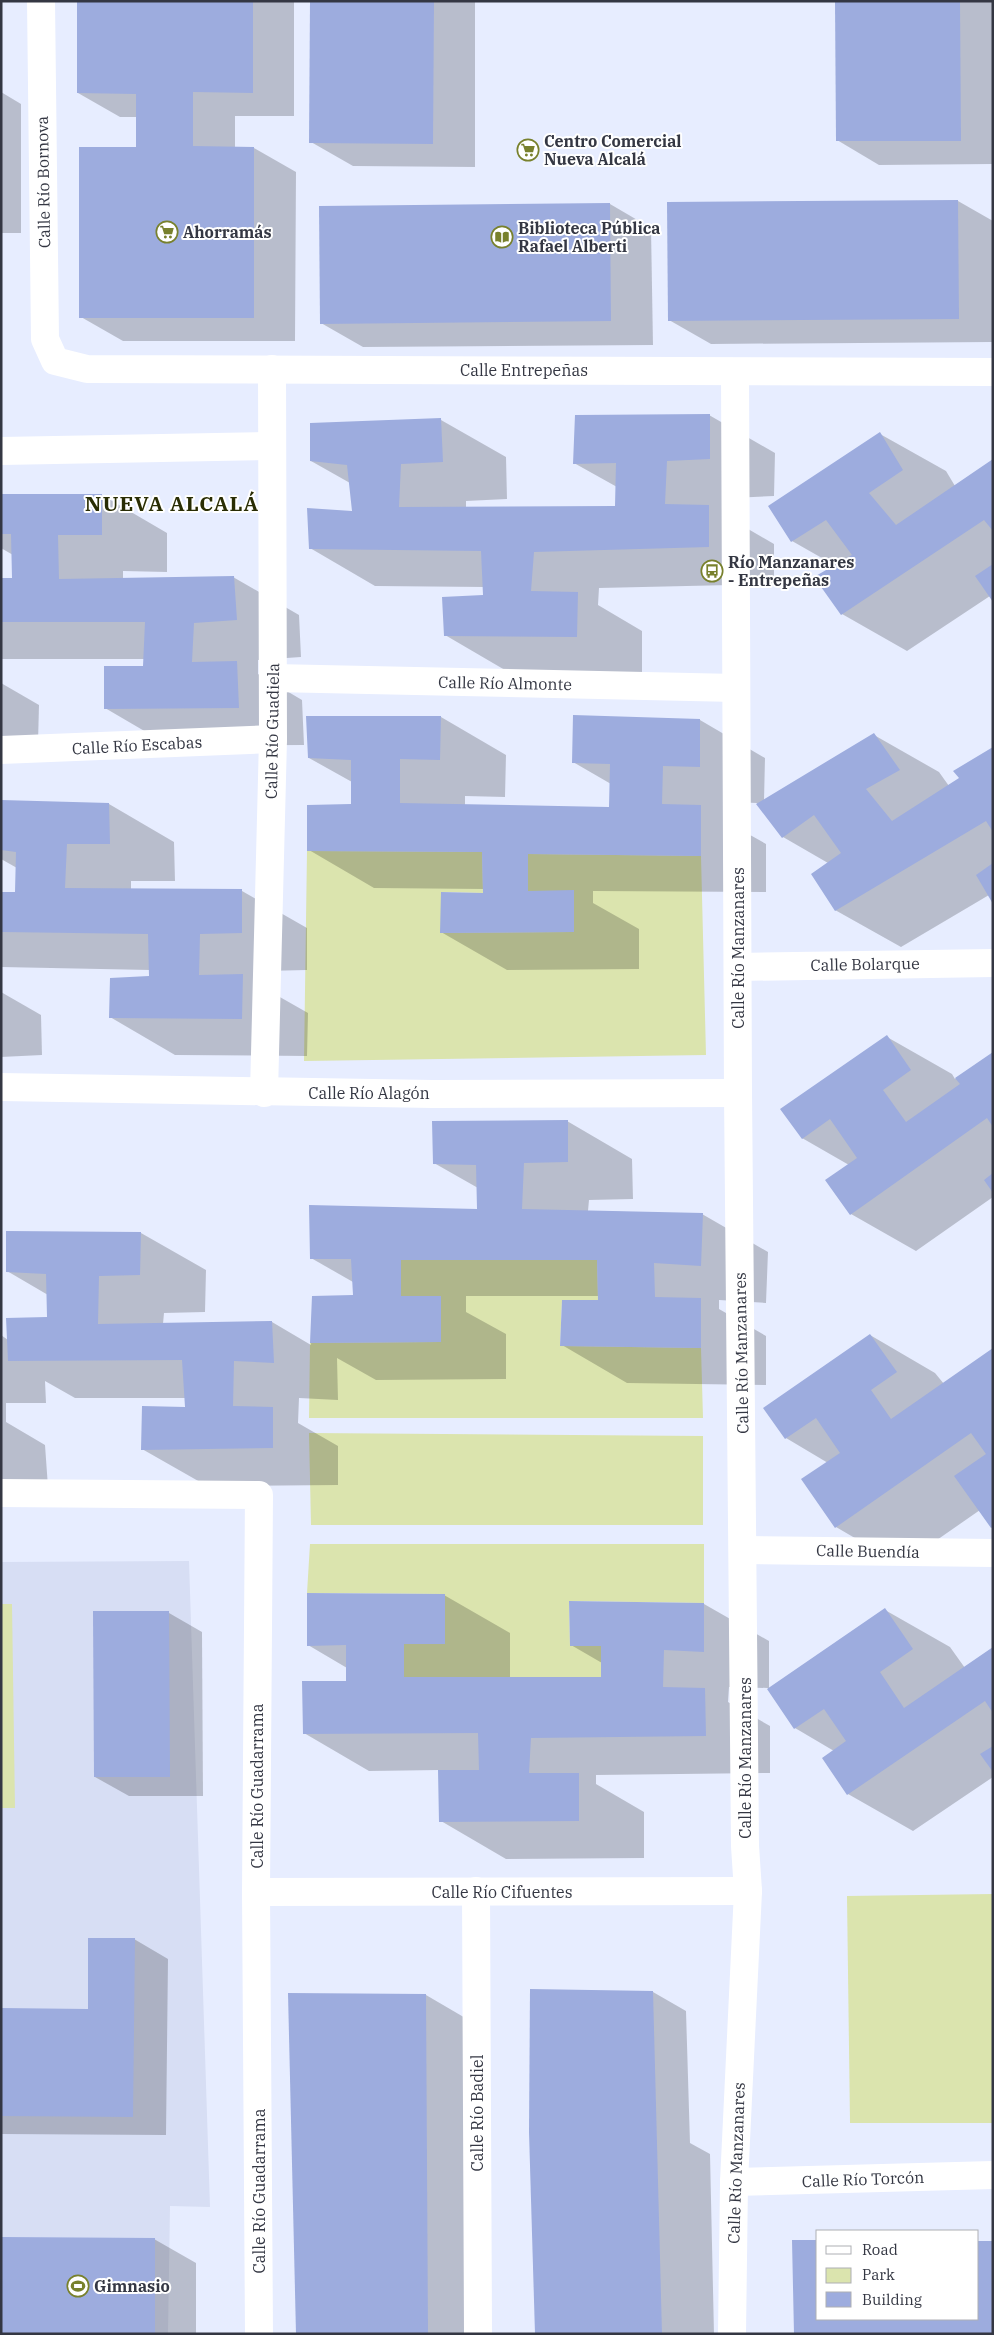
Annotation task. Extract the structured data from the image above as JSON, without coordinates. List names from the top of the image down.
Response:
{
  "streets": {
    "street": [
      "Calle Río Bornova",
      "Calle Entrepeñas",
      "Calle Río Almonte",
      "Calle Río Guadiela",
      "Calle Río Escabas",
      "Calle Río Manzanares",
      "Calle Bolarque",
      "Calle Río Alagón",
      "Calle Buendía",
      "Calle Río Guadarrama",
      "Calle Río Cifuentes",
      "Calle Río Badiel",
      "Calle Río Torcón"
    ]
  },
  "crossings": [
    ["Calle Río Bornova", "Calle Entrepeñas"],
    ["Calle Entrepeñas", "Calle Río Guadiela"],
    ["Calle Entrepeñas", "Calle Río Manzanares"],
    ["Calle Río Almonte", "Calle Río Guadiela"],
    ["Calle Río Almonte", "Calle Río Manzanares"],
    ["Calle Río Guadiela", "Calle Río Escabas"],
    ["Calle Río Guadiela", "Calle Río Alagón"],
    ["Calle Río Manzanares", "Calle Bolarque"],
    ["Calle Río Manzanares", "Calle Río Alagón"],
    ["Calle Río Manzanares", "Calle Buendía"],
    ["Calle Río Manzanares", "Calle Río Cifuentes"],
    ["Calle Río Manzanares", "Calle Río Torcón"],
    ["Calle Río Guadarrama", "Calle Río Cifuentes"],
    ["Calle Río Cifuentes", "Calle Río Badiel"]
  ],
  "districts": ["NUEVA ALCALÁ"],
  "places": {
    "supermarket": ["Centro Comercial Nueva Alcalá", "Ahorramás"],
    "library": ["Biblioteca Pública Rafael Alberti"],
    "bus stop": ["Río Manzanares - Entrepeñas"],
    "sports": ["Gimnasio"]
  },
  "legend": ["Road", "Park", "Building"]
}
